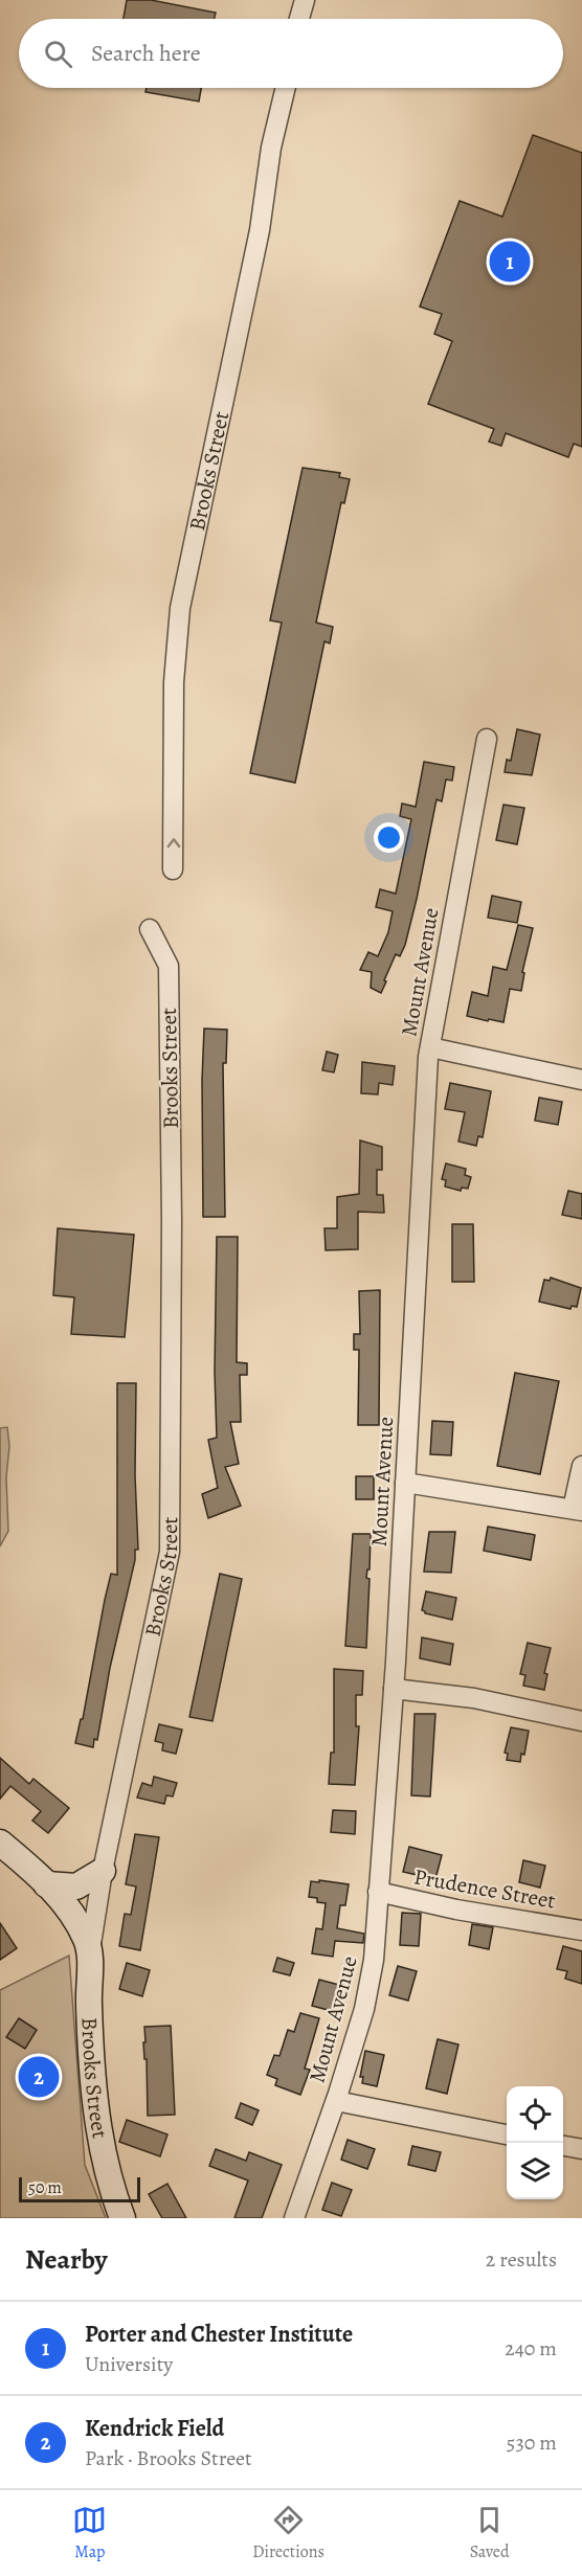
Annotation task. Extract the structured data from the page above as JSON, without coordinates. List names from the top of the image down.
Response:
{
  "streets": {
    "main road": ["Brooks Street"],
    "street": ["Mount Avenue", "Prudence Street"]
  },
  "crossings": [
    ["Mount Avenue", "Prudence Street"]
  ],
  "one_way": ["Brooks Street"],
  "scale_bar": "50 m",
  "page": {
    "search": "Search here",
    "pins": ["1", "2"],
    "scale": "50 m",
    "heading": ["Nearby", "2 results"],
    "list": [
      {
        "mark": "1",
        "name": "Porter and Chester Institute",
        "note": "University",
        "value": "240 m"
      },
      {
        "mark": "2",
        "name": "Kendrick Field",
        "note": "Park · Brooks Street",
        "value": "530 m"
      }
    ],
    "nav": ["Map", "Directions", "Saved"]
  }
}
